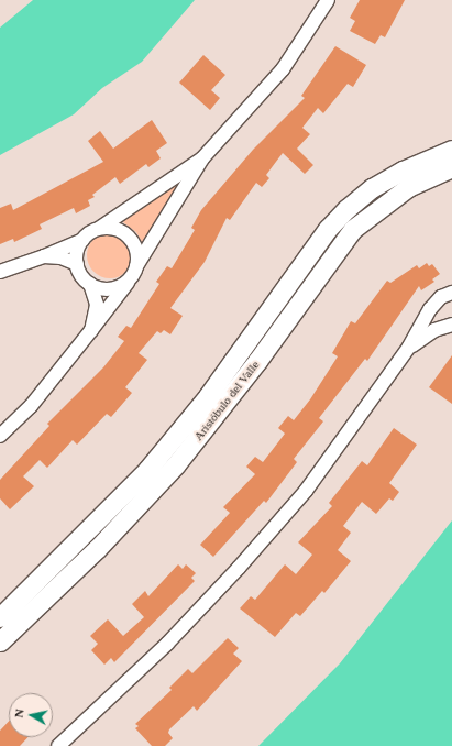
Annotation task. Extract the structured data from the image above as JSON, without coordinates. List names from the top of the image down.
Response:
{
  "streets": {
    "street": ["Aristóbulo del Valle"]
  },
  "north": "left"
}
